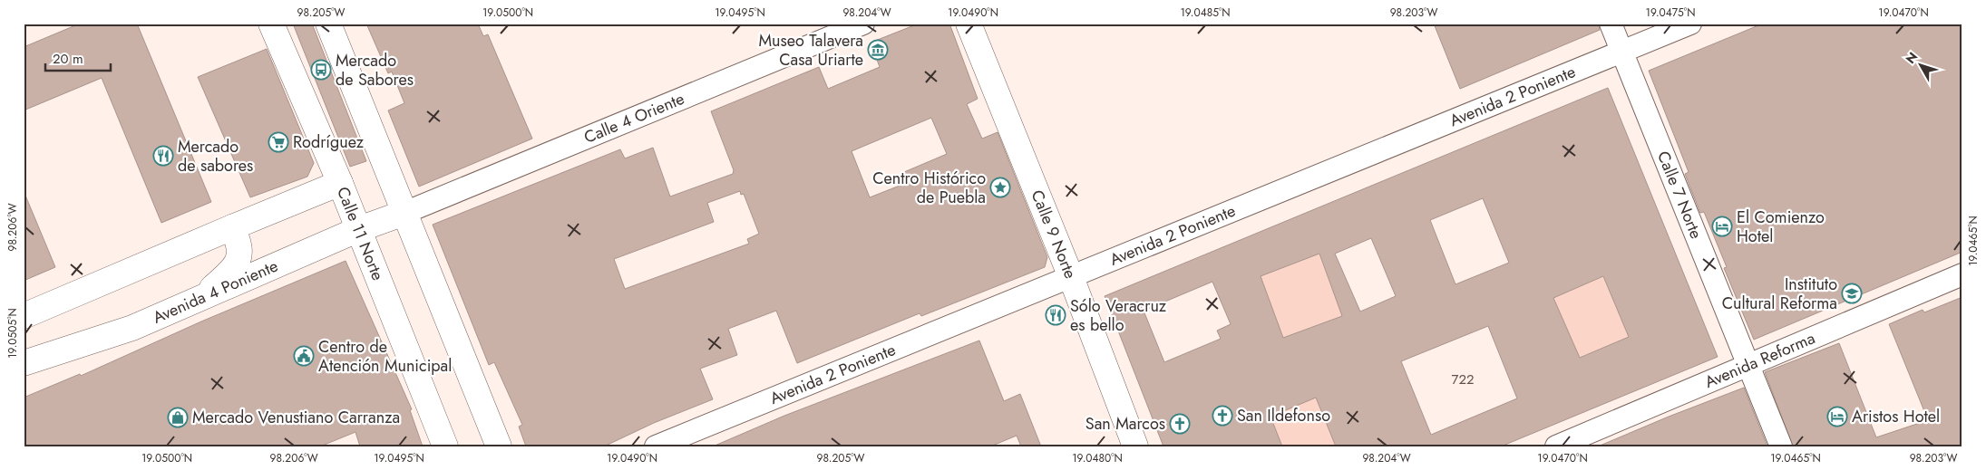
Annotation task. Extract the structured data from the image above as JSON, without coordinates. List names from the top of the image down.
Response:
{
  "streets": {
    "main road": ["Calle 11 Norte", "Calle 9 Norte", "Avenida 4 Poniente"],
    "street": [
      "Avenida 2 Poniente",
      "Calle 4 Oriente",
      "Calle 7 Norte",
      "Avenida Reforma"
    ]
  },
  "crossings": [
    ["Avenida 2 Poniente", "Calle 7 Norte"],
    ["Avenida 2 Poniente", "Calle 9 Norte"],
    ["Calle 4 Oriente", "Avenida 4 Poniente"],
    ["Calle 7 Norte", "Avenida Reforma"],
    ["Calle 11 Norte", "Avenida 4 Poniente"]
  ],
  "places": {
    "museum": ["Museo Talavera Casa Uriarte"],
    "bus stop": ["Mercado de Sabores"],
    "supermarket": ["Rodríguez"],
    "restaurant": ["Mercado de sabores", "Sólo Veracruz es bello"],
    "place": ["Centro Histórico de Puebla"],
    "hotel": ["El Comienzo Hotel", "Aristos Hotel"],
    "school or university": ["Instituto Cultural Reforma"],
    "public building": ["Centro de Atención Municipal"],
    "church": ["San Ildefonso", "San Marcos"],
    "shop": ["Mercado Venustiano Carranza"]
  },
  "house_numbers": ["722"],
  "scale_bar": "20 m",
  "north": "top left",
  "coordinates": [
    "98.205°W",
    "19.0500°N",
    "19.0495°N",
    "98.204°W",
    "19.0490°N",
    "19.0485°N",
    "98.203°W",
    "19.0475°N",
    "19.0470°N",
    "98.206°W",
    "19.0465°N",
    "19.0505°N",
    "19.0480°N"
  ]
}
